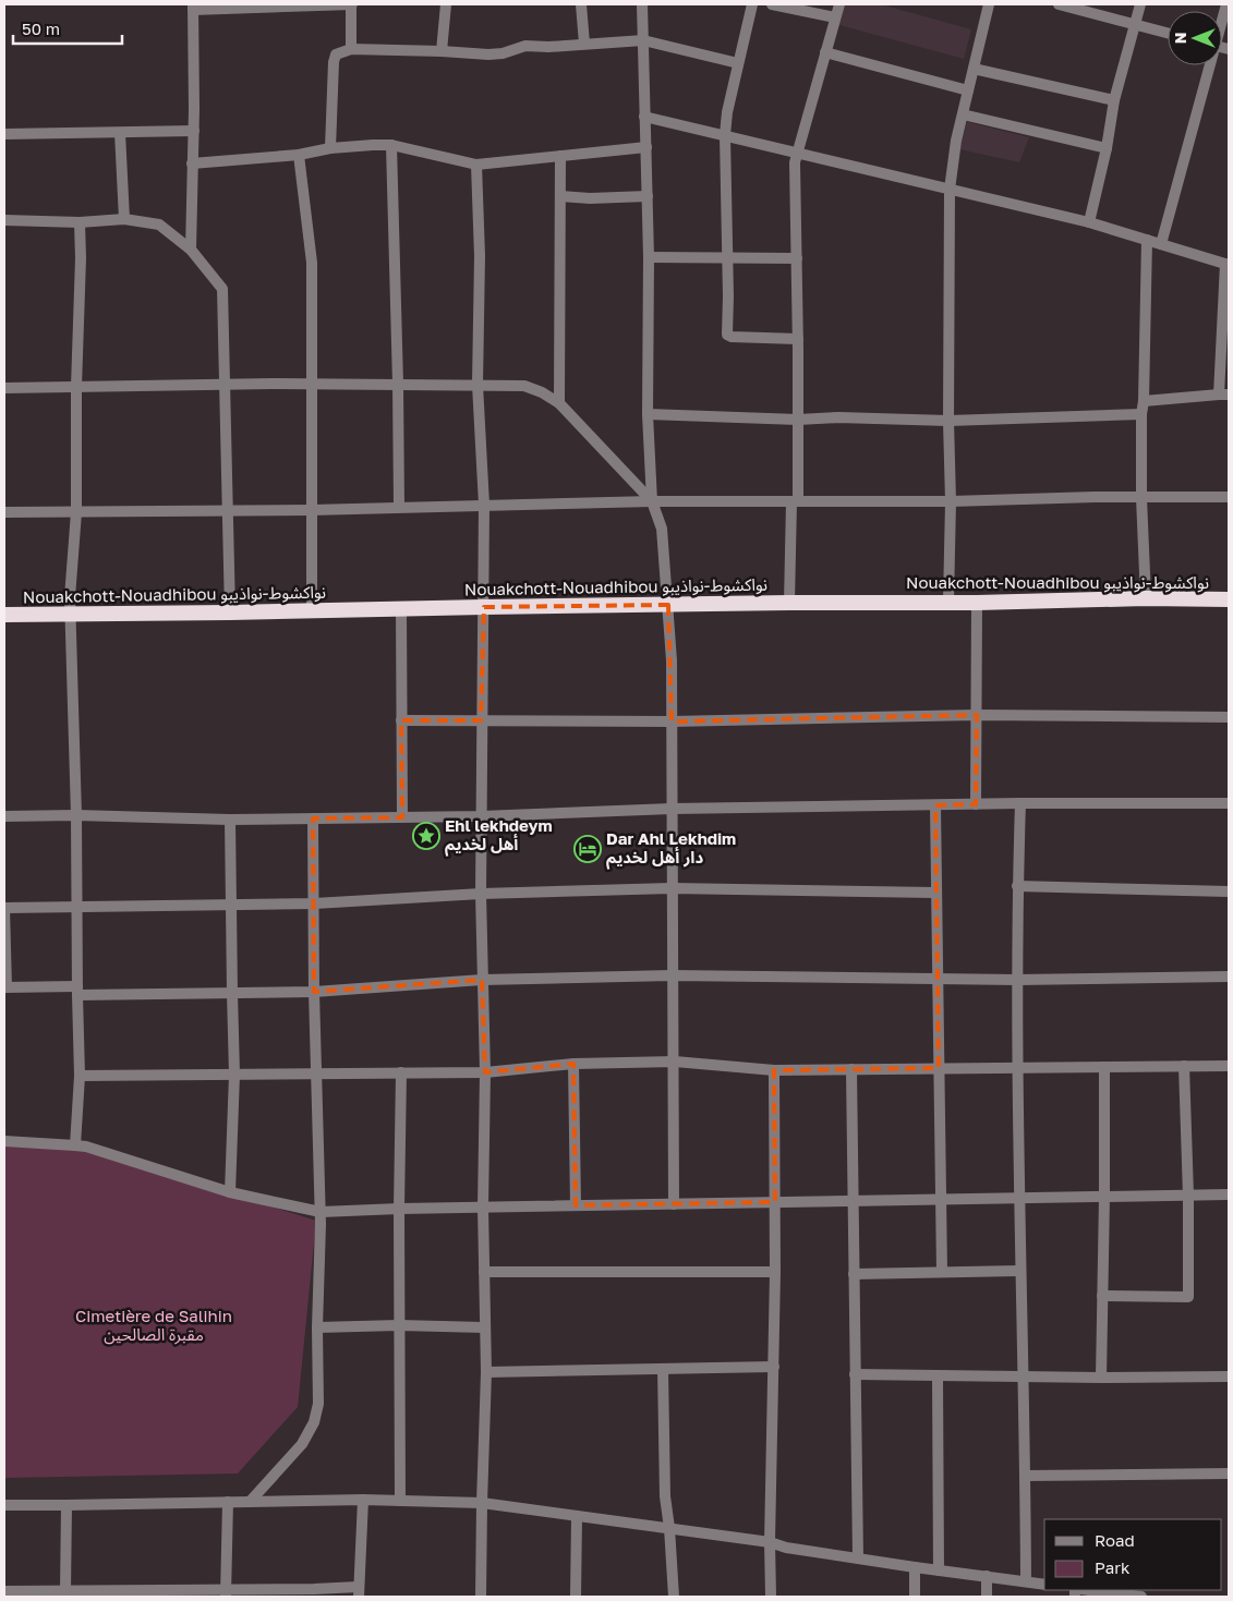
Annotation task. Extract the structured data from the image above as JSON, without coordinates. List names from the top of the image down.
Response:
{
  "streets": {
    "highway": ["Nouakchott-Nouadhibou نواكشوط-نواذيبو"]
  },
  "parks": ["Cimetière de Salihin مقبرة الصالحين"],
  "places": {
    "place": ["Ehl lekhdeym أهل لخديم"],
    "hotel": ["Dar Ahl Lekhdim دار أهل لخديم"]
  },
  "legend": ["Road", "Park"],
  "scale_bar": "50 m",
  "north": "left"
}
